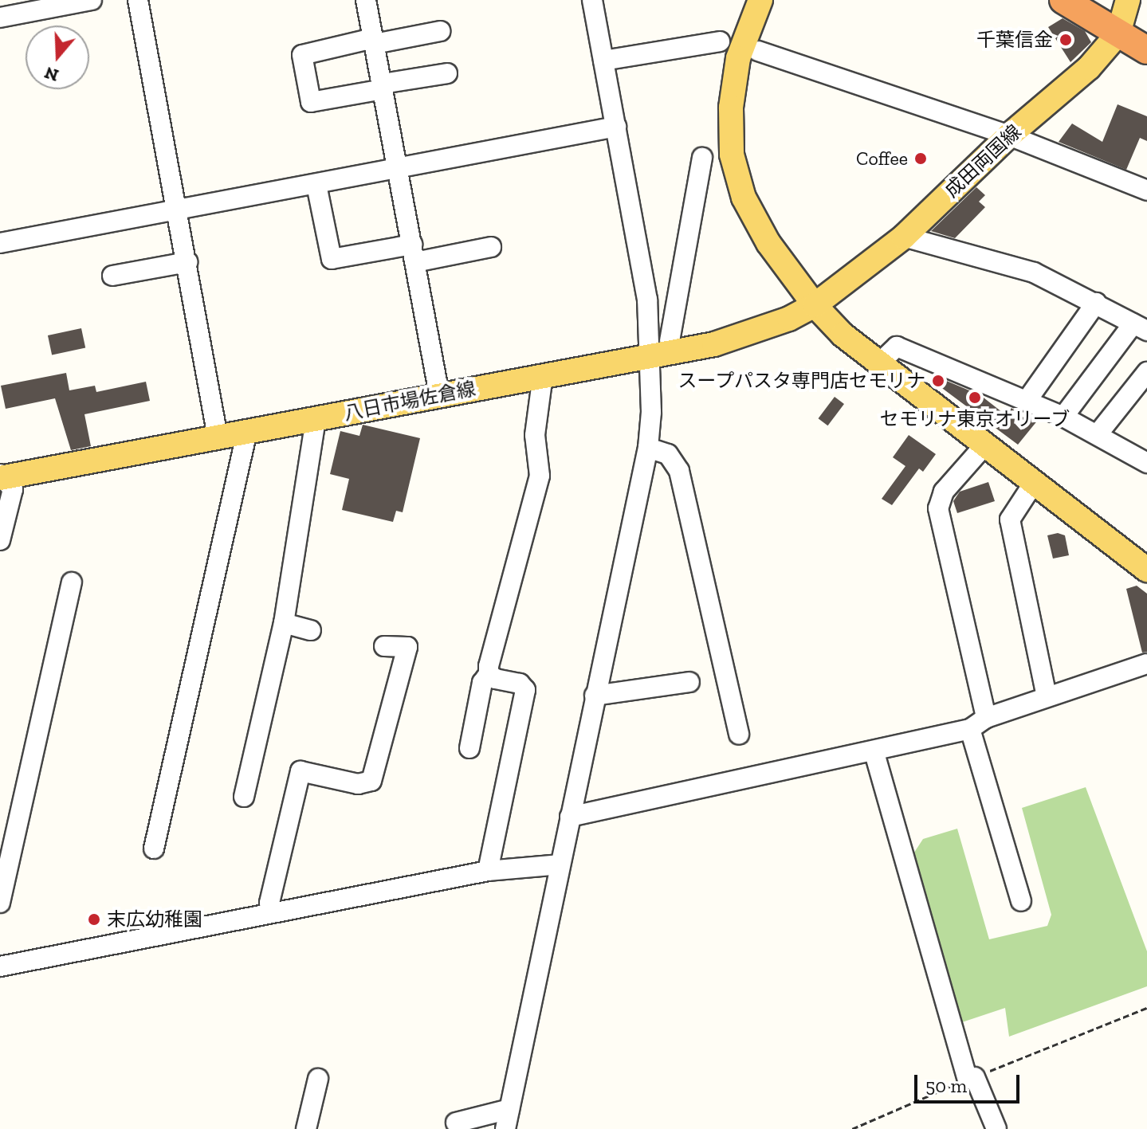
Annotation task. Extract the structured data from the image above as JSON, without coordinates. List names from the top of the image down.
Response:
{
  "streets": {
    "main road": ["成田両国線", "八日市場佐倉線"]
  },
  "crossings": [
    ["成田両国線", "八日市場佐倉線"]
  ],
  "places": [
    "千葉信金",
    "Coffee",
    "スープパスタ専門店セモリナ",
    "セモリナ東京オリーブ",
    "末広幼稚園"
  ],
  "scale_bar": "50 m",
  "north": "bottom"
}
